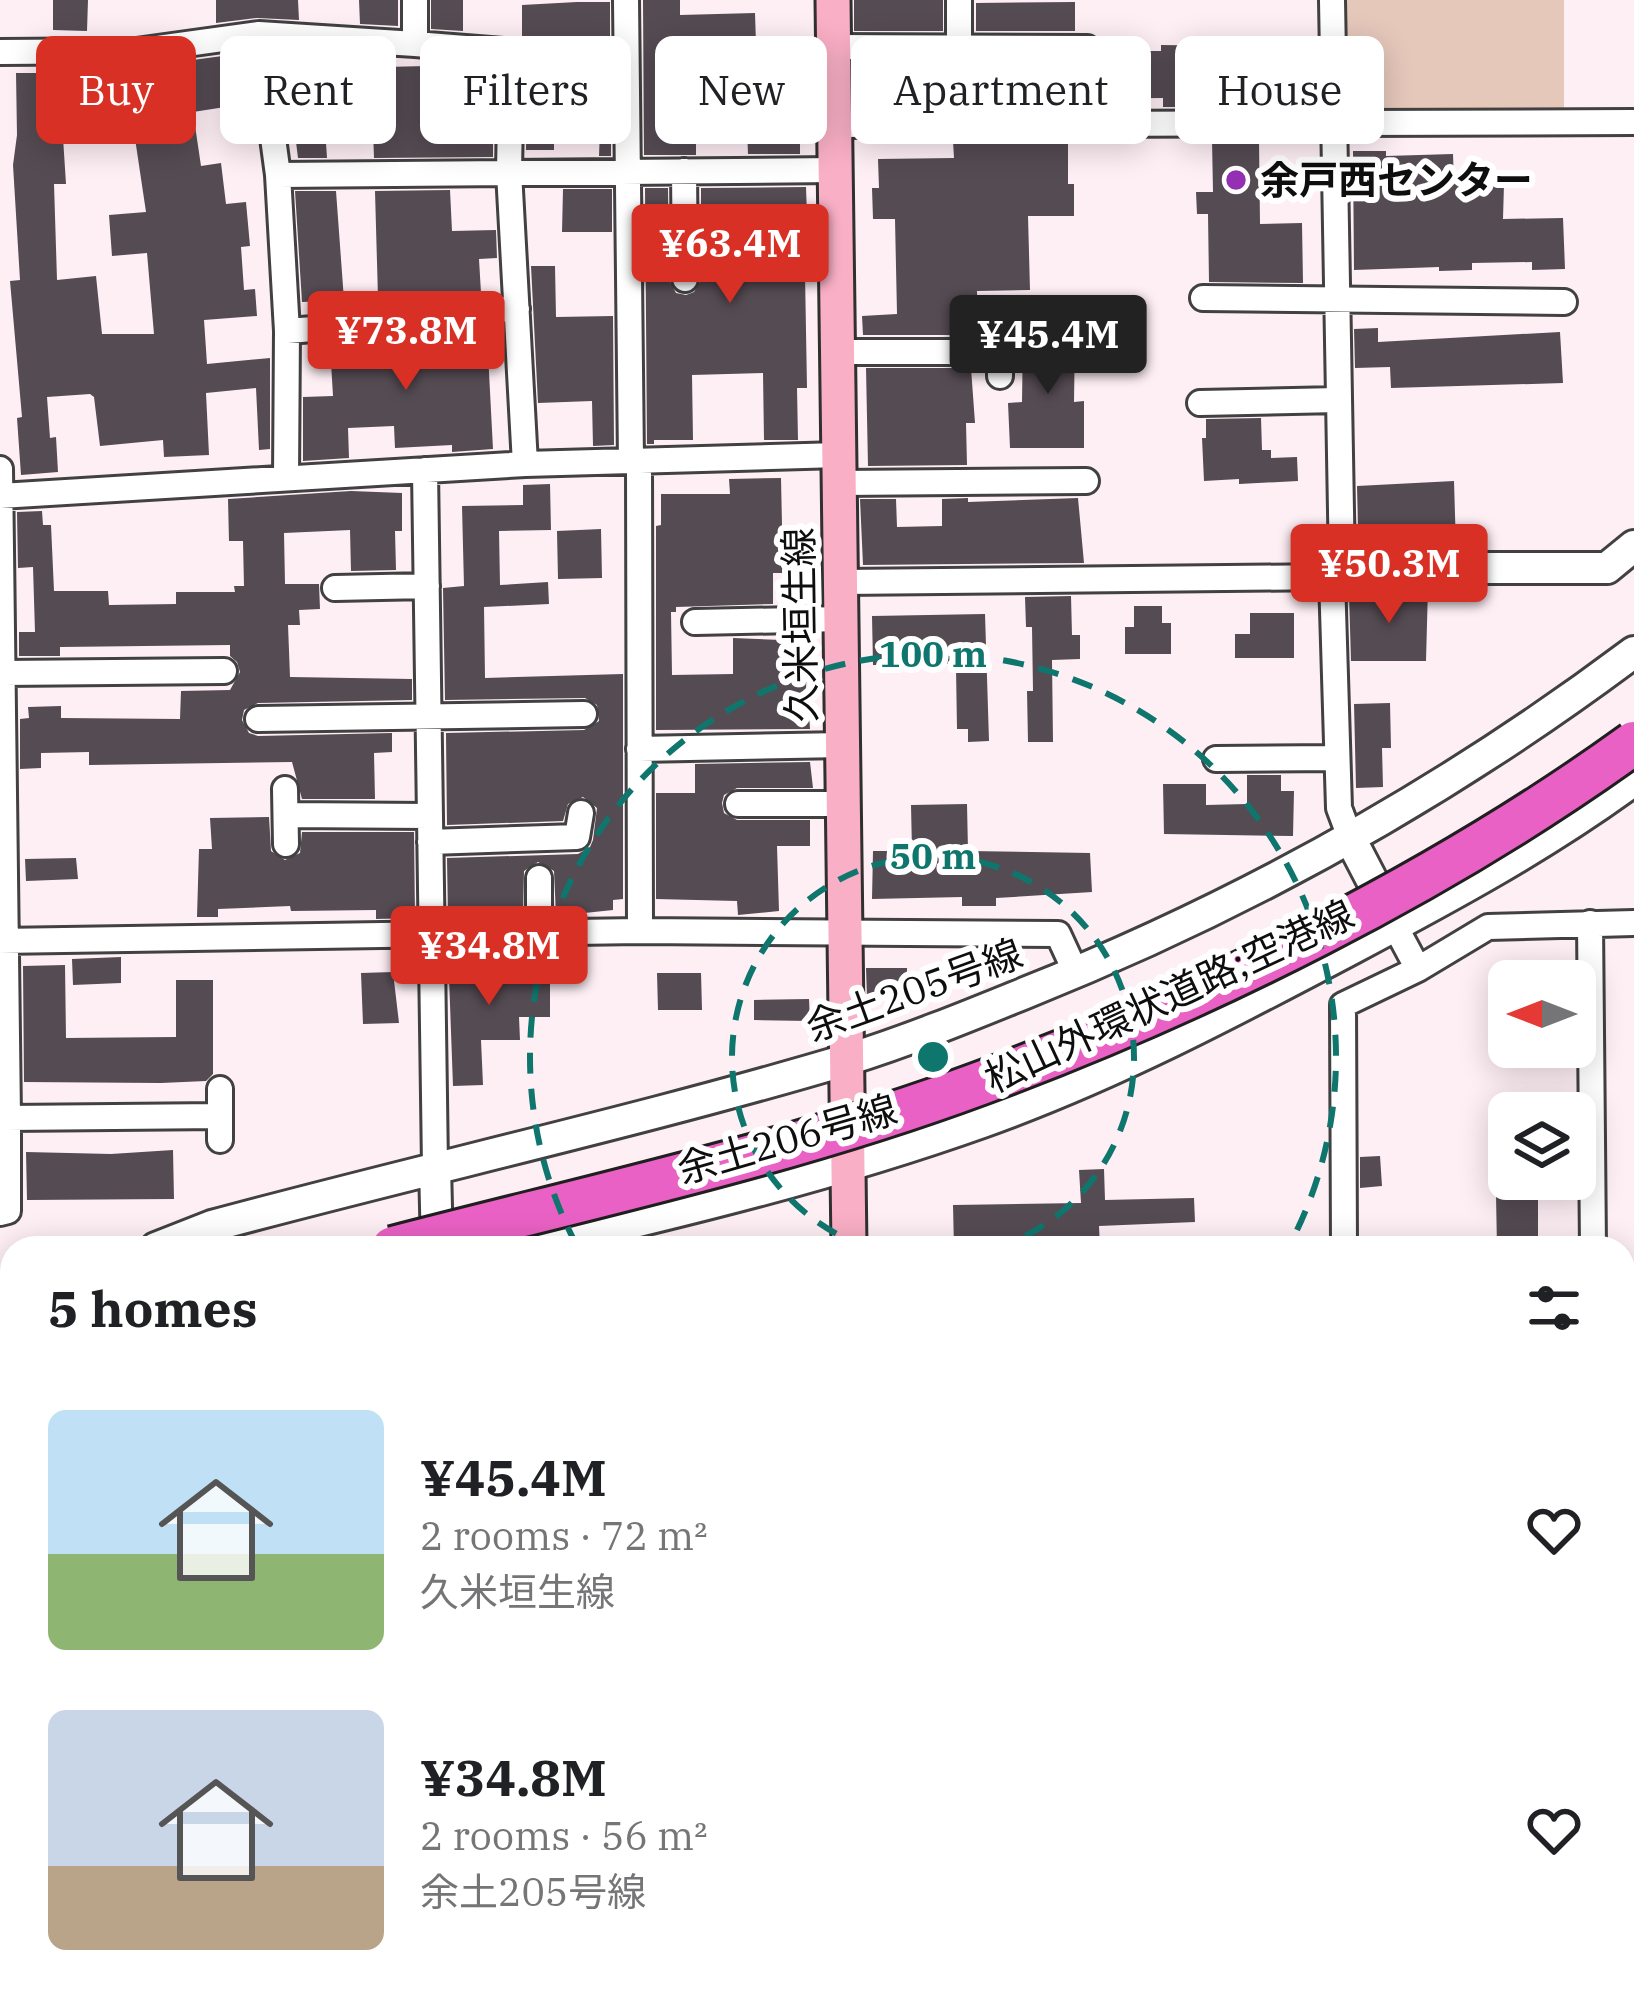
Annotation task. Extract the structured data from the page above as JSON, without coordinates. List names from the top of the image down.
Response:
{
  "streets": {
    "highway": ["松山外環状道路;空港線"],
    "main road": ["久米垣生線"],
    "street": ["余土205号線", "余土206号線"]
  },
  "crossings": [
    ["久米垣生線", "余土205号線"],
    ["久米垣生線", "余土206号線"]
  ],
  "places": ["余戸西センター"],
  "north": "left",
  "page": {
    "chip": [
      "Buy",
      "Rent",
      "Filters",
      "New",
      "Apartment",
      "House"
    ],
    "price": [
      "¥63.4M",
      "¥73.8M",
      "¥45.4M",
      "¥50.3M",
      "¥34.8M"
    ],
    "heading": "5 homes",
    "list": [
      {
        "name": "¥45.4M",
        "note": "2 rooms · 72 m² · 久米垣生線"
      },
      {
        "name": "¥34.8M",
        "note": "2 rooms · 56 m² · 余土205号線"
      }
    ]
  },
  "rings": ["100 m", "50 m"]
}
